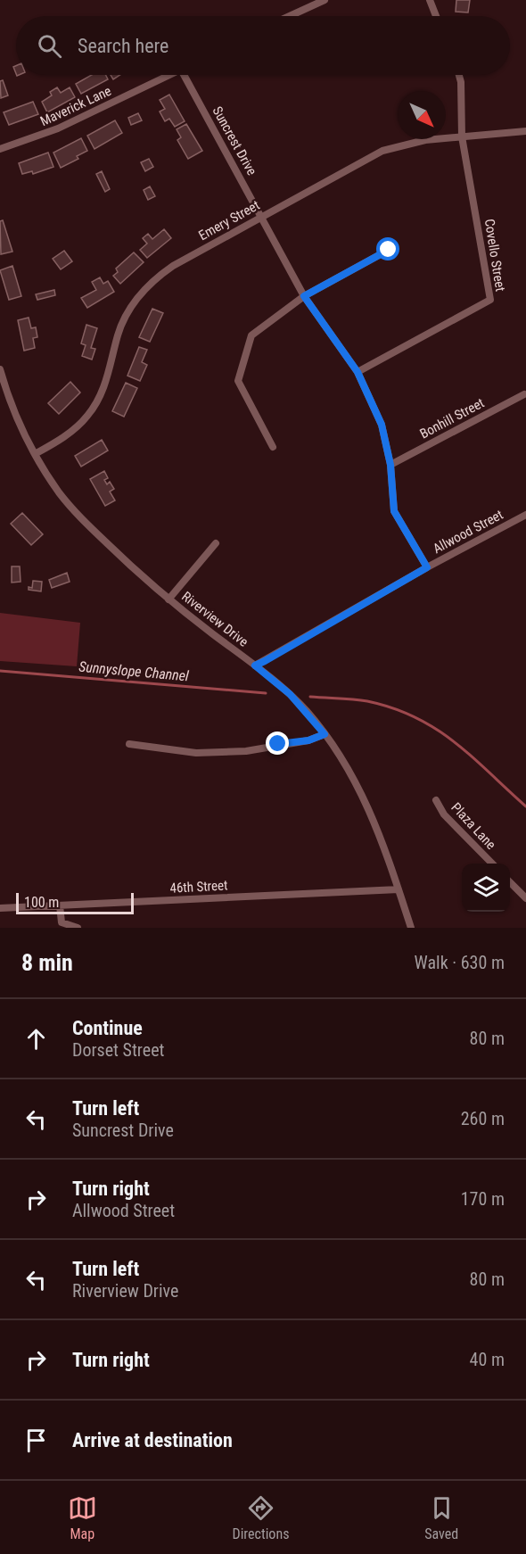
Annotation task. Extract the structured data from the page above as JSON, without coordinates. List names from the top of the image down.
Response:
{
  "streets": {
    "street": [
      "Maverick Lane",
      "Suncrest Drive",
      "Emery Street",
      "Covello Street",
      "Bonhill Street",
      "Allwood Street",
      "Riverview Drive",
      "Plaza Lane",
      "46th Street"
    ]
  },
  "crossings": [
    ["Suncrest Drive", "Emery Street"],
    ["Suncrest Drive", "Covello Street"],
    ["Suncrest Drive", "Bonhill Street"],
    ["Suncrest Drive", "Allwood Street"],
    ["Emery Street", "Covello Street"],
    ["Emery Street", "Riverview Drive"],
    ["Allwood Street", "Riverview Drive"],
    ["Riverview Drive", "46th Street"]
  ],
  "water": ["Sunnyslope Channel"],
  "scale_bar": "100 m",
  "north": "bottom right",
  "page": {
    "search": "Search here",
    "scale": "100 m",
    "heading": ["8 min", "Walk · 630 m"],
    "list": [
      ["Continue", "Dorset Street", "80 m"],
      ["Turn left", "Suncrest Drive", "260 m"],
      ["Turn right", "Allwood Street", "170 m"],
      ["Turn left", "Riverview Drive", "80 m"],
      ["Turn right", "40 m"],
      "Arrive at destination"
    ],
    "nav": ["Map", "Directions", "Saved"]
  }
}
